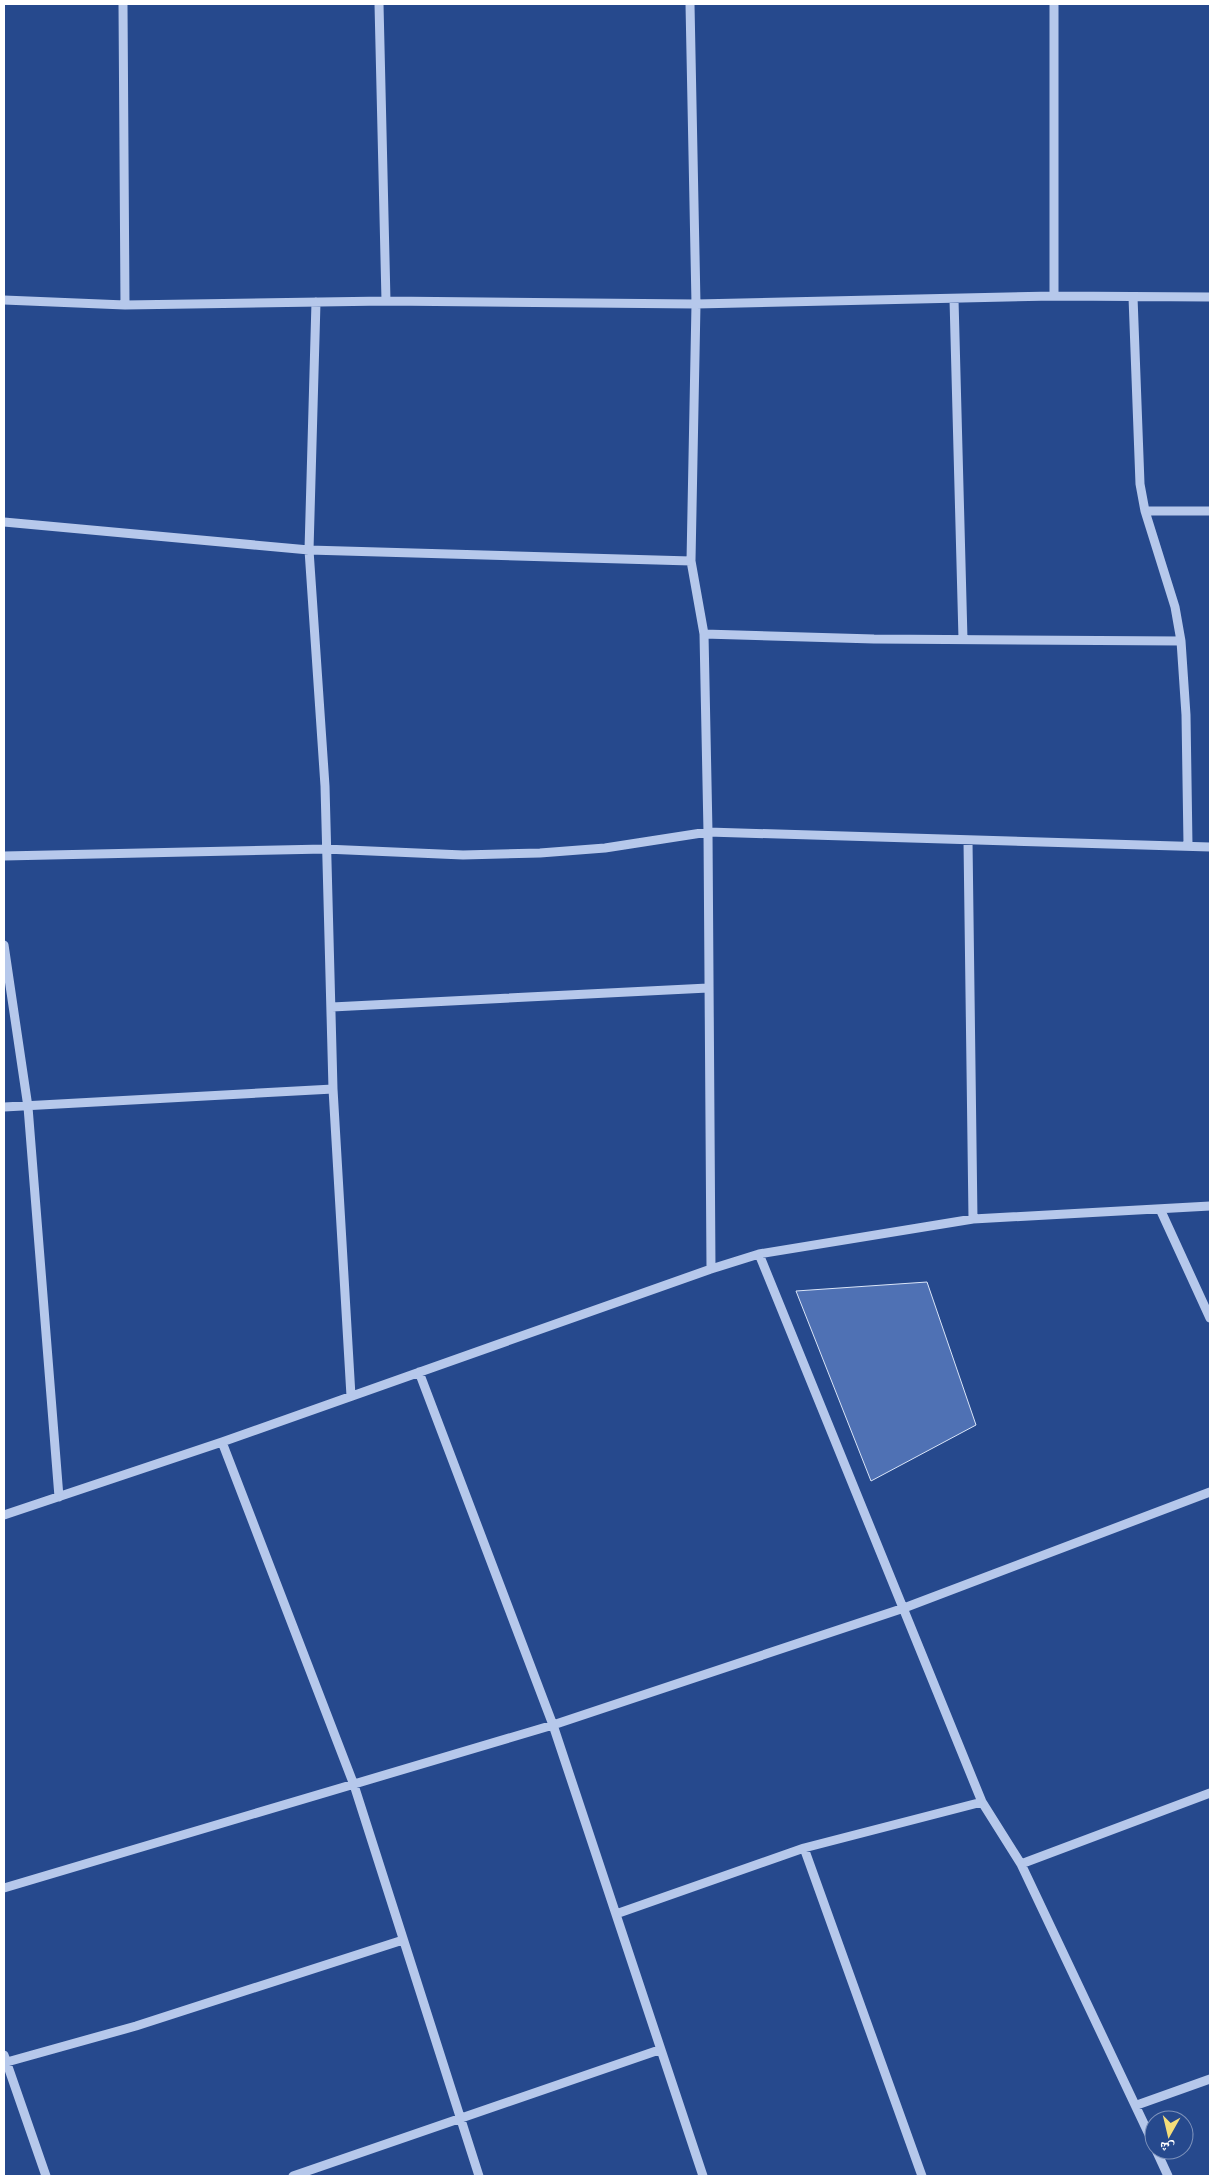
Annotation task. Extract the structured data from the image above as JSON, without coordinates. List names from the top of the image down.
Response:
{
  "north": "bottom"
}
